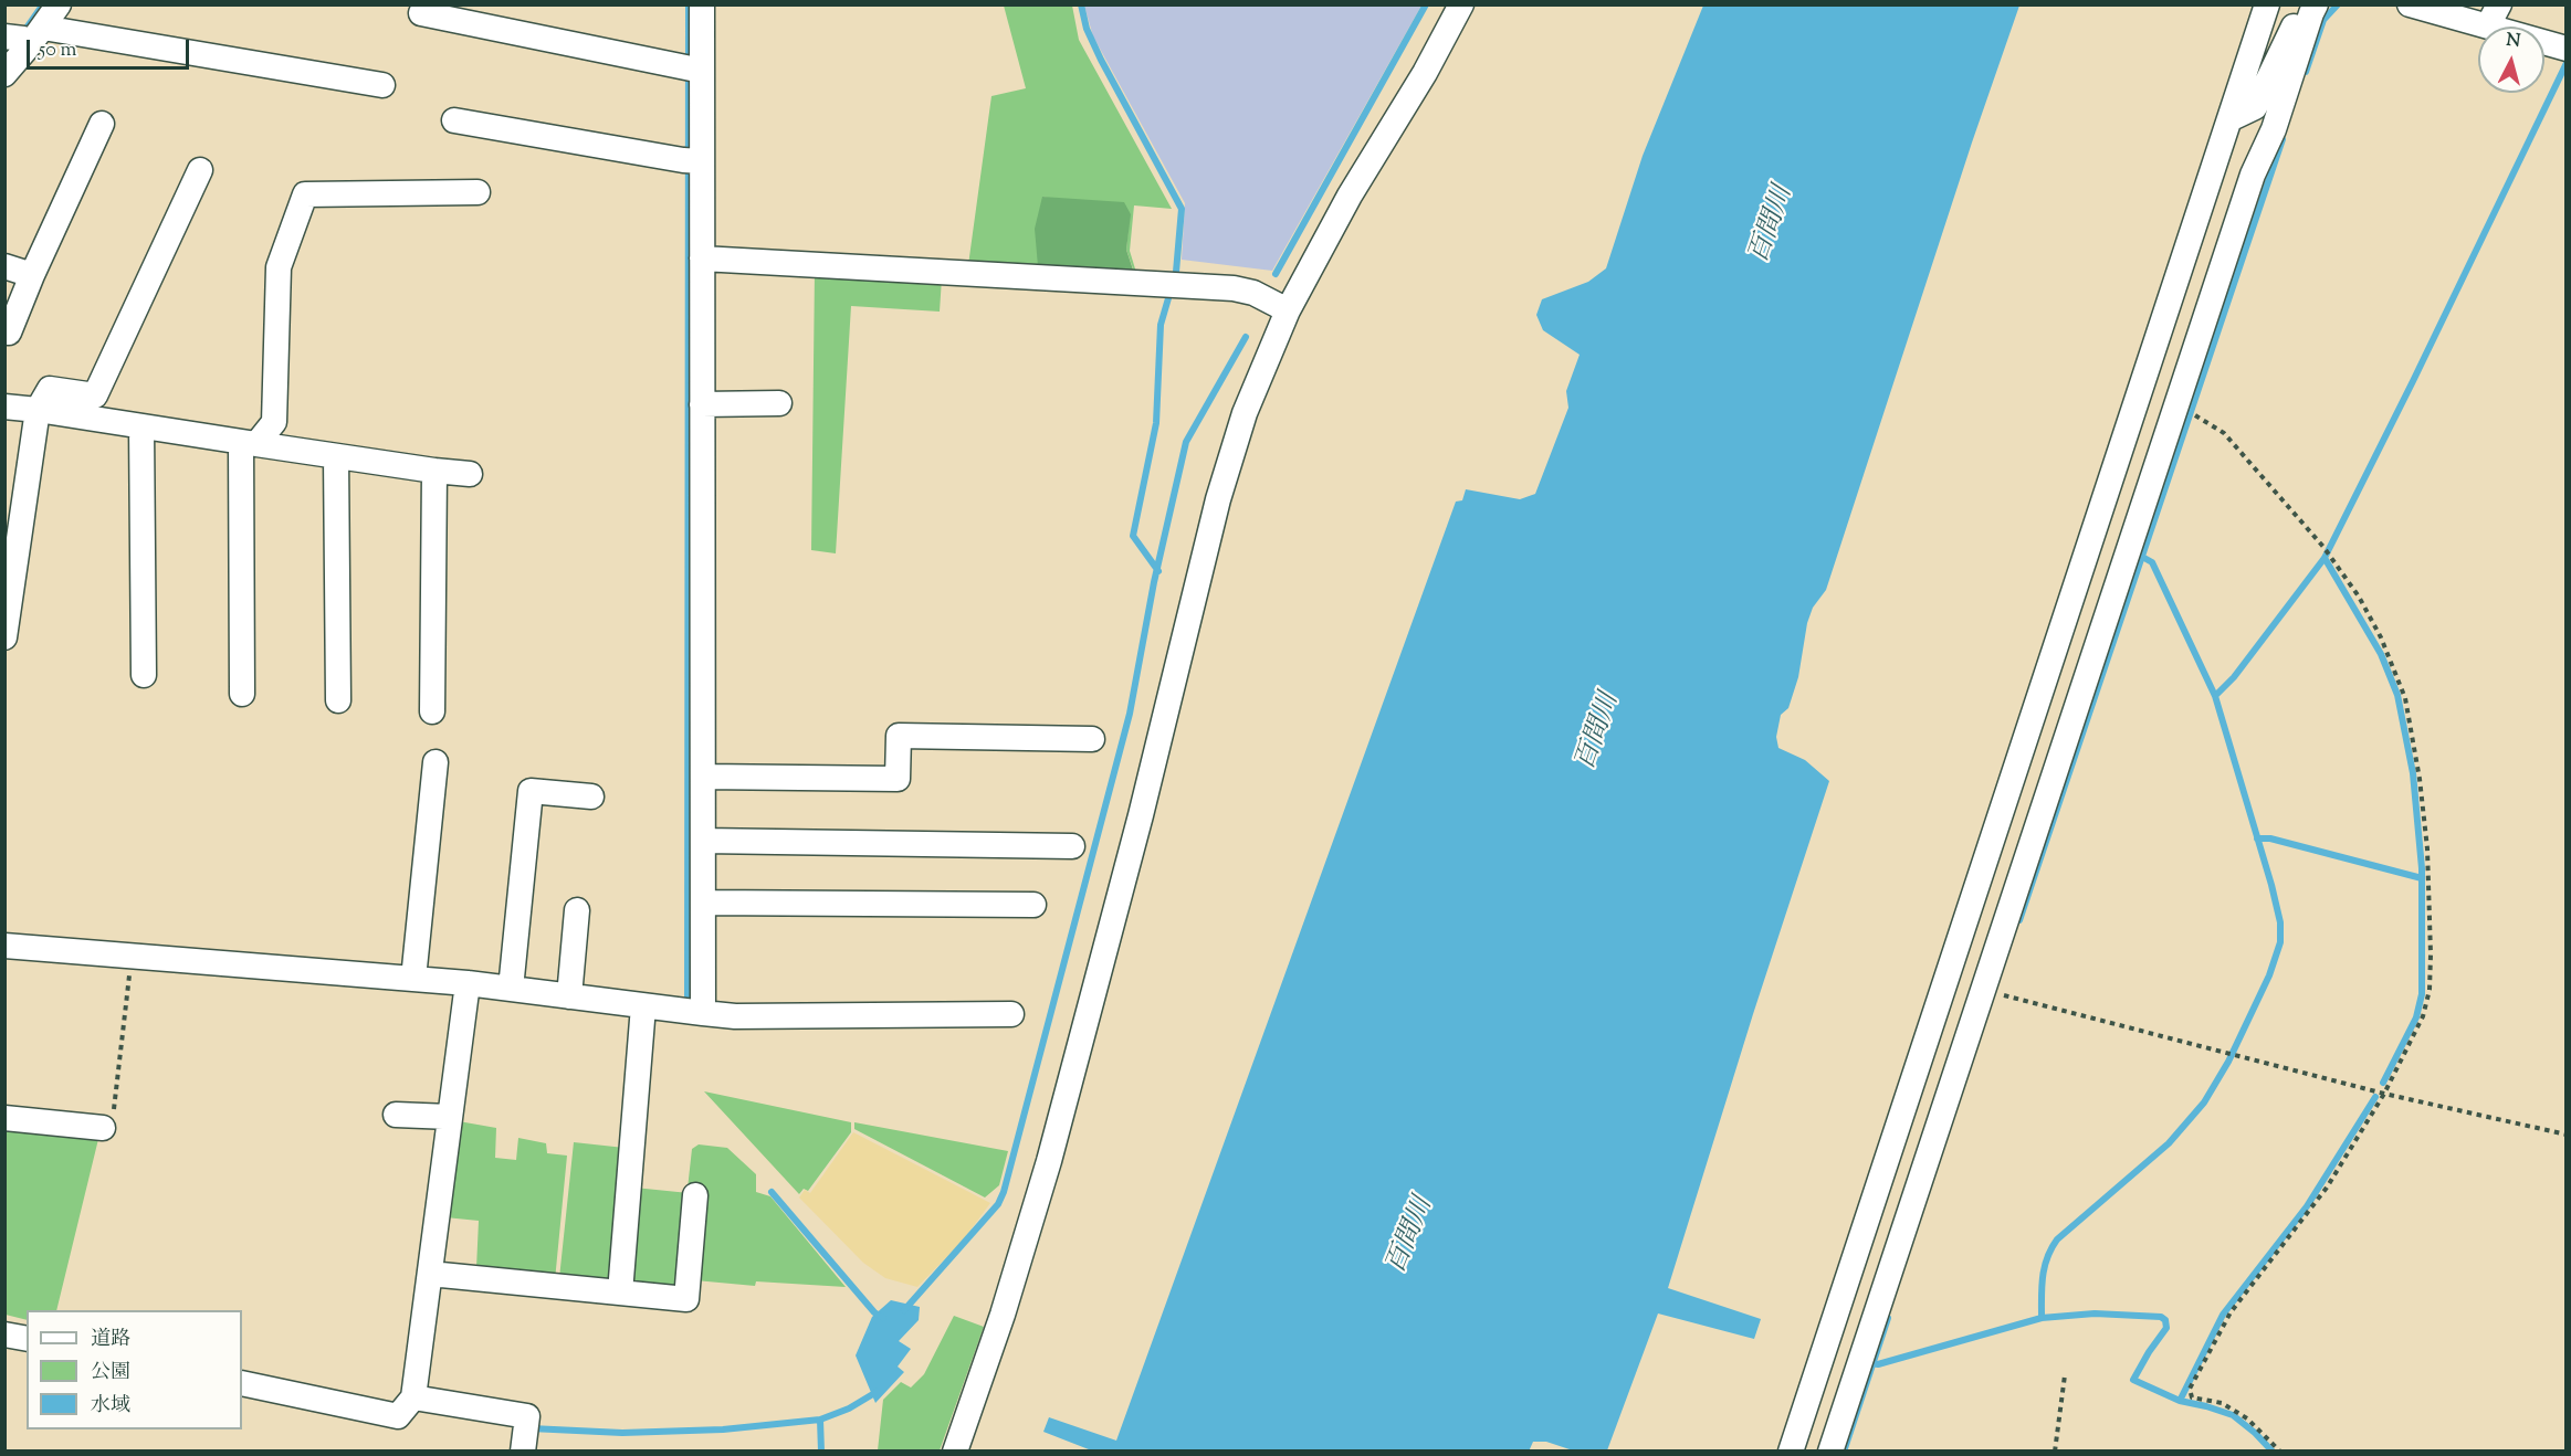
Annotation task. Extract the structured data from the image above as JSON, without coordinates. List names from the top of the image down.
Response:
{
  "water": ["百間川"],
  "legend": ["道路", "公園", "水域"],
  "scale_bar": "50 m",
  "north": "top"
}
